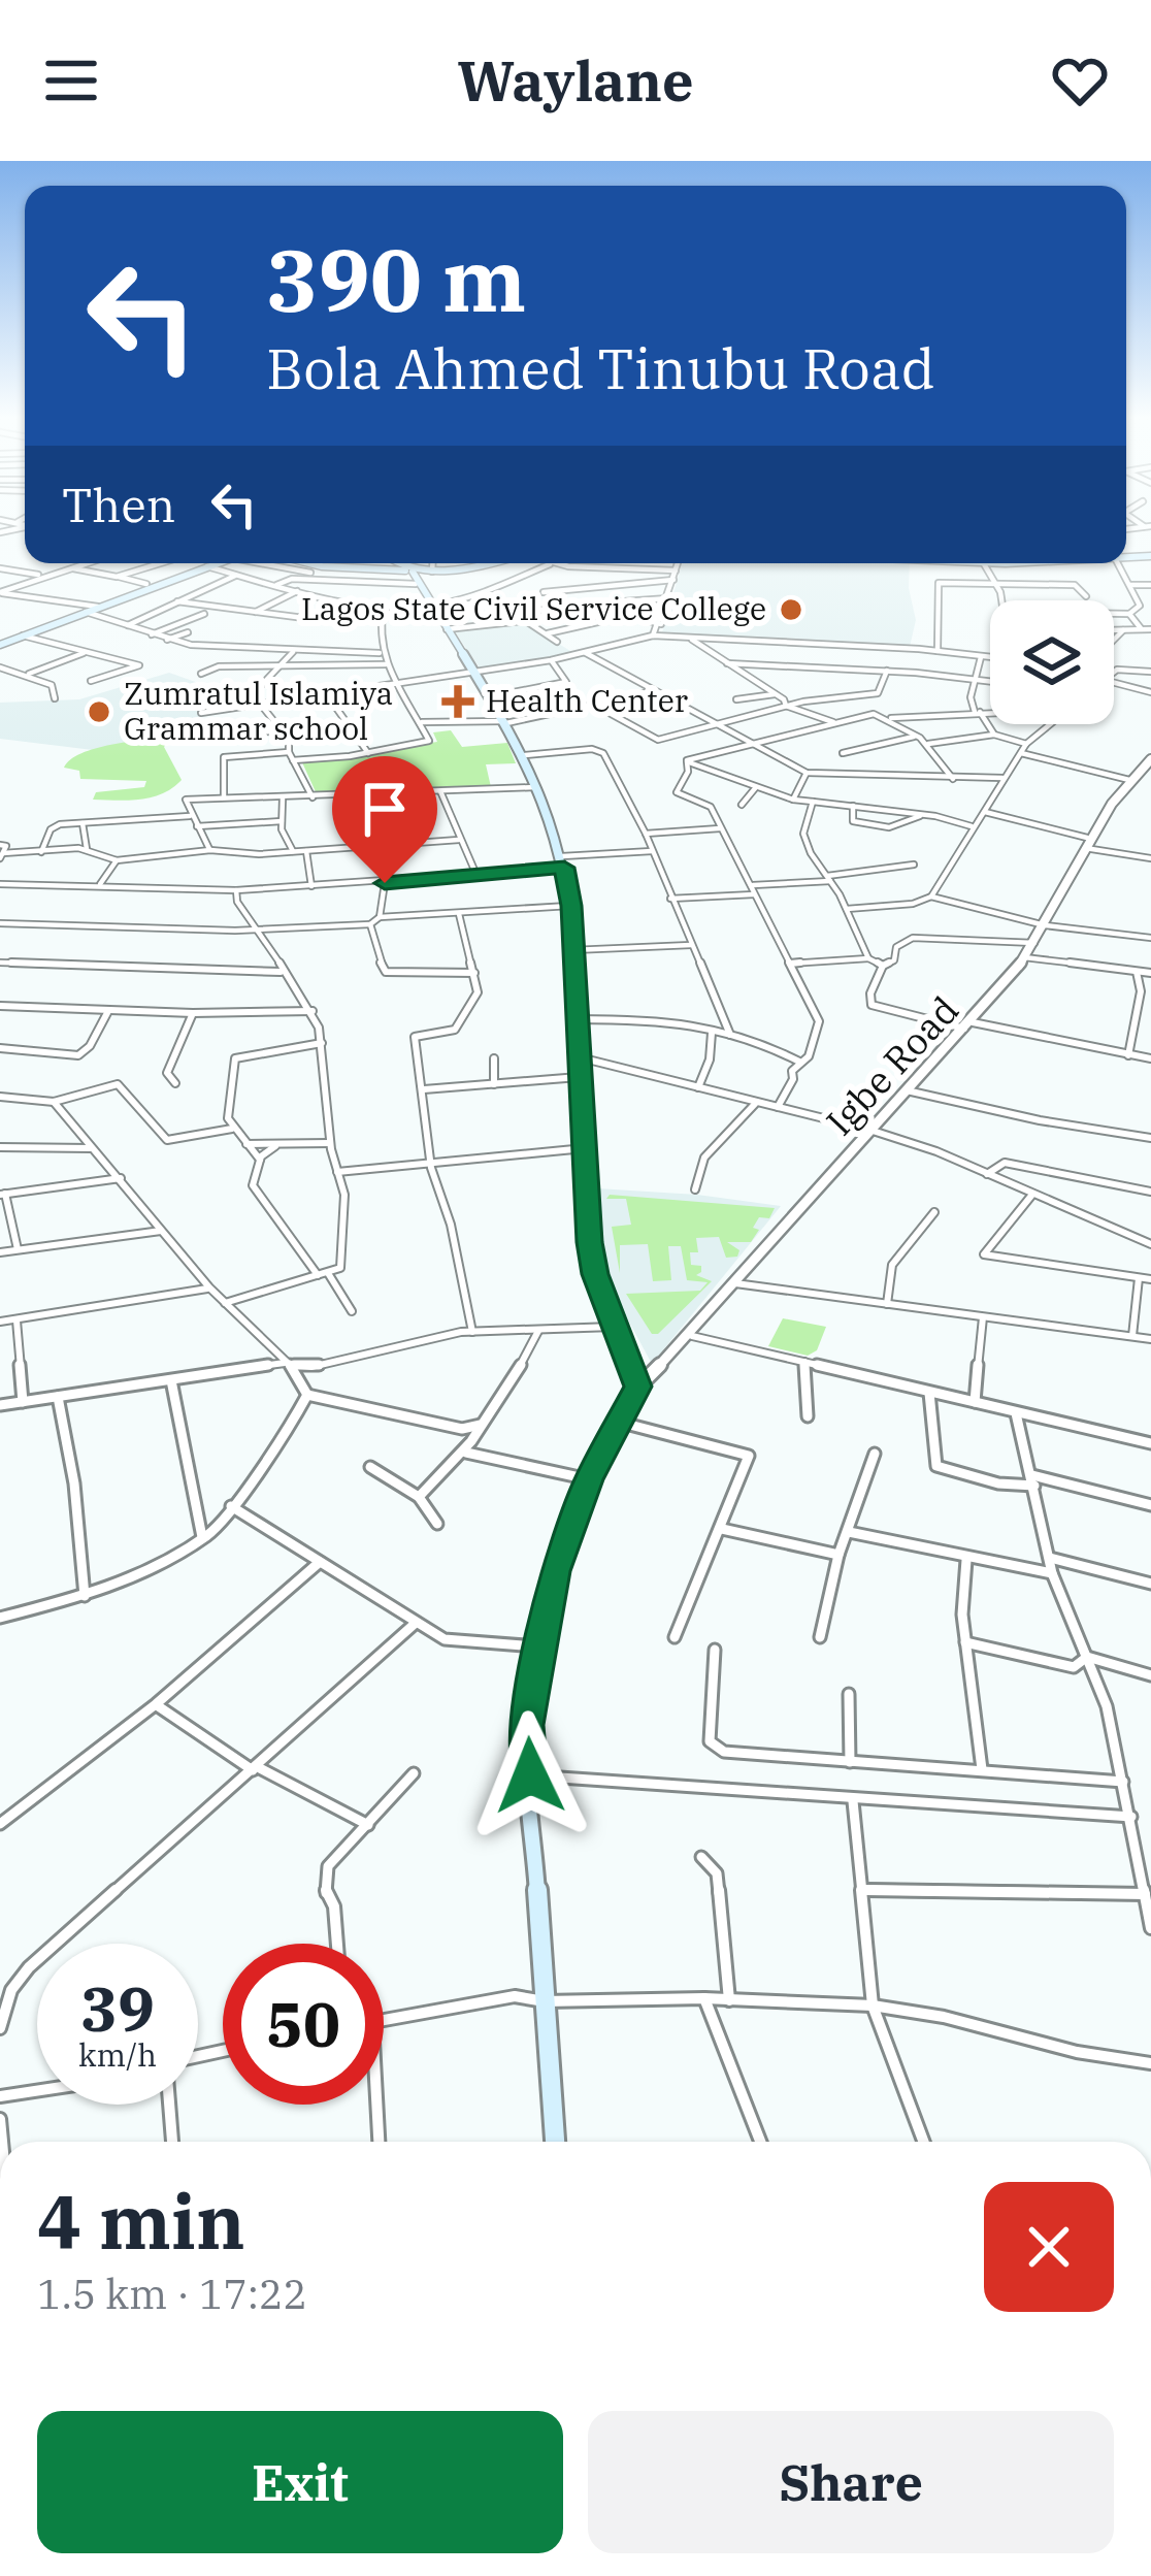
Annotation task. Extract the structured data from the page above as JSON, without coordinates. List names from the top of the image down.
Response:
{
  "streets": {
    "street": ["Igbe Road"]
  },
  "places": {
    "other": ["Lagos State Civil Service College", "Zumratul Islamiya Grammar school"],
    "health": ["Health Center"]
  },
  "page": {
    "header": "Waylane",
    "turn": ["390 m", "Bola Ahmed Tinubu Road"],
    "then": "Then",
    "speed": "39 km/h",
    "limit": "50",
    "heading": ["4 min", "1.5 km · 17:22"],
    "buttons": ["Exit", "Share"]
  }
}
